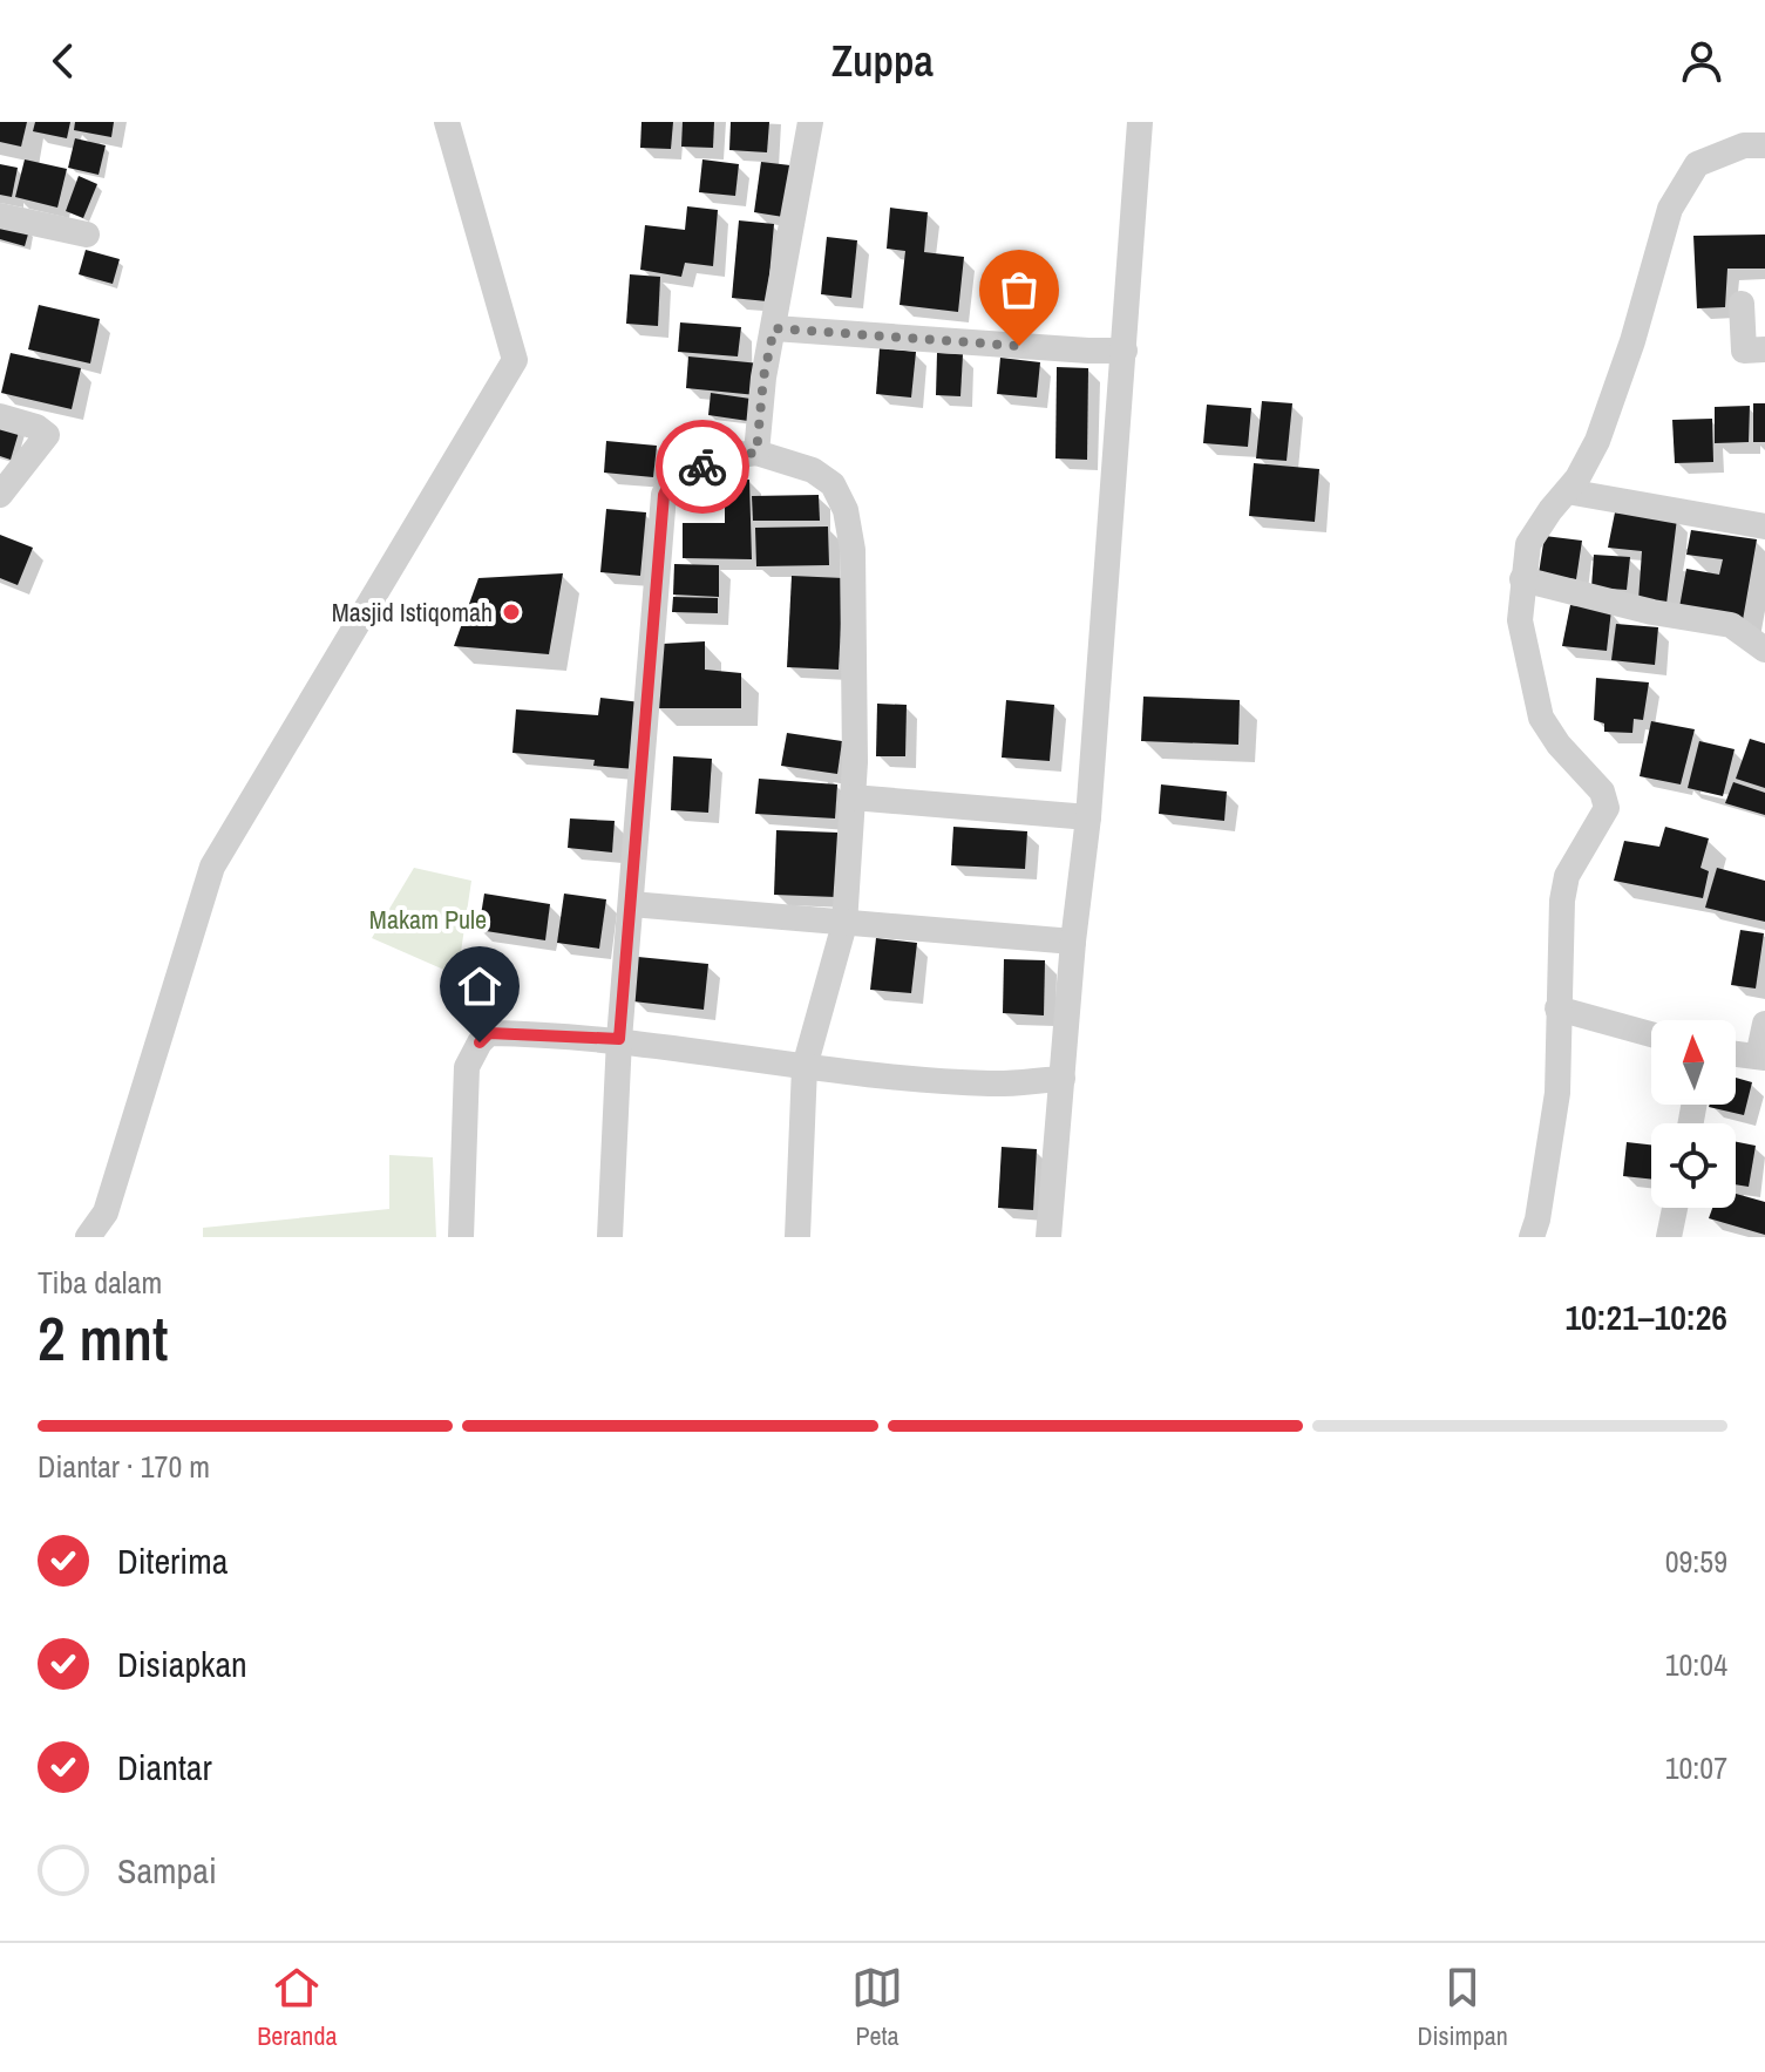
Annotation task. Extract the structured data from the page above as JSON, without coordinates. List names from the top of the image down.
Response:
{
  "parks": ["Makam Pule"],
  "places": ["Masjid Istiqomah"],
  "north": "top",
  "page": {
    "header": "Zuppa",
    "heading": ["2 mnt", "Tiba dalam", "10:21–10:26"],
    "bar": "Diantar · 170 m",
    "list": [
      ["Diterima", "09:59"],
      ["Disiapkan", "10:04"],
      ["Diantar", "10:07"],
      "Sampai"
    ],
    "tabs": ["Beranda", "Peta", "Disimpan"]
  }
}
